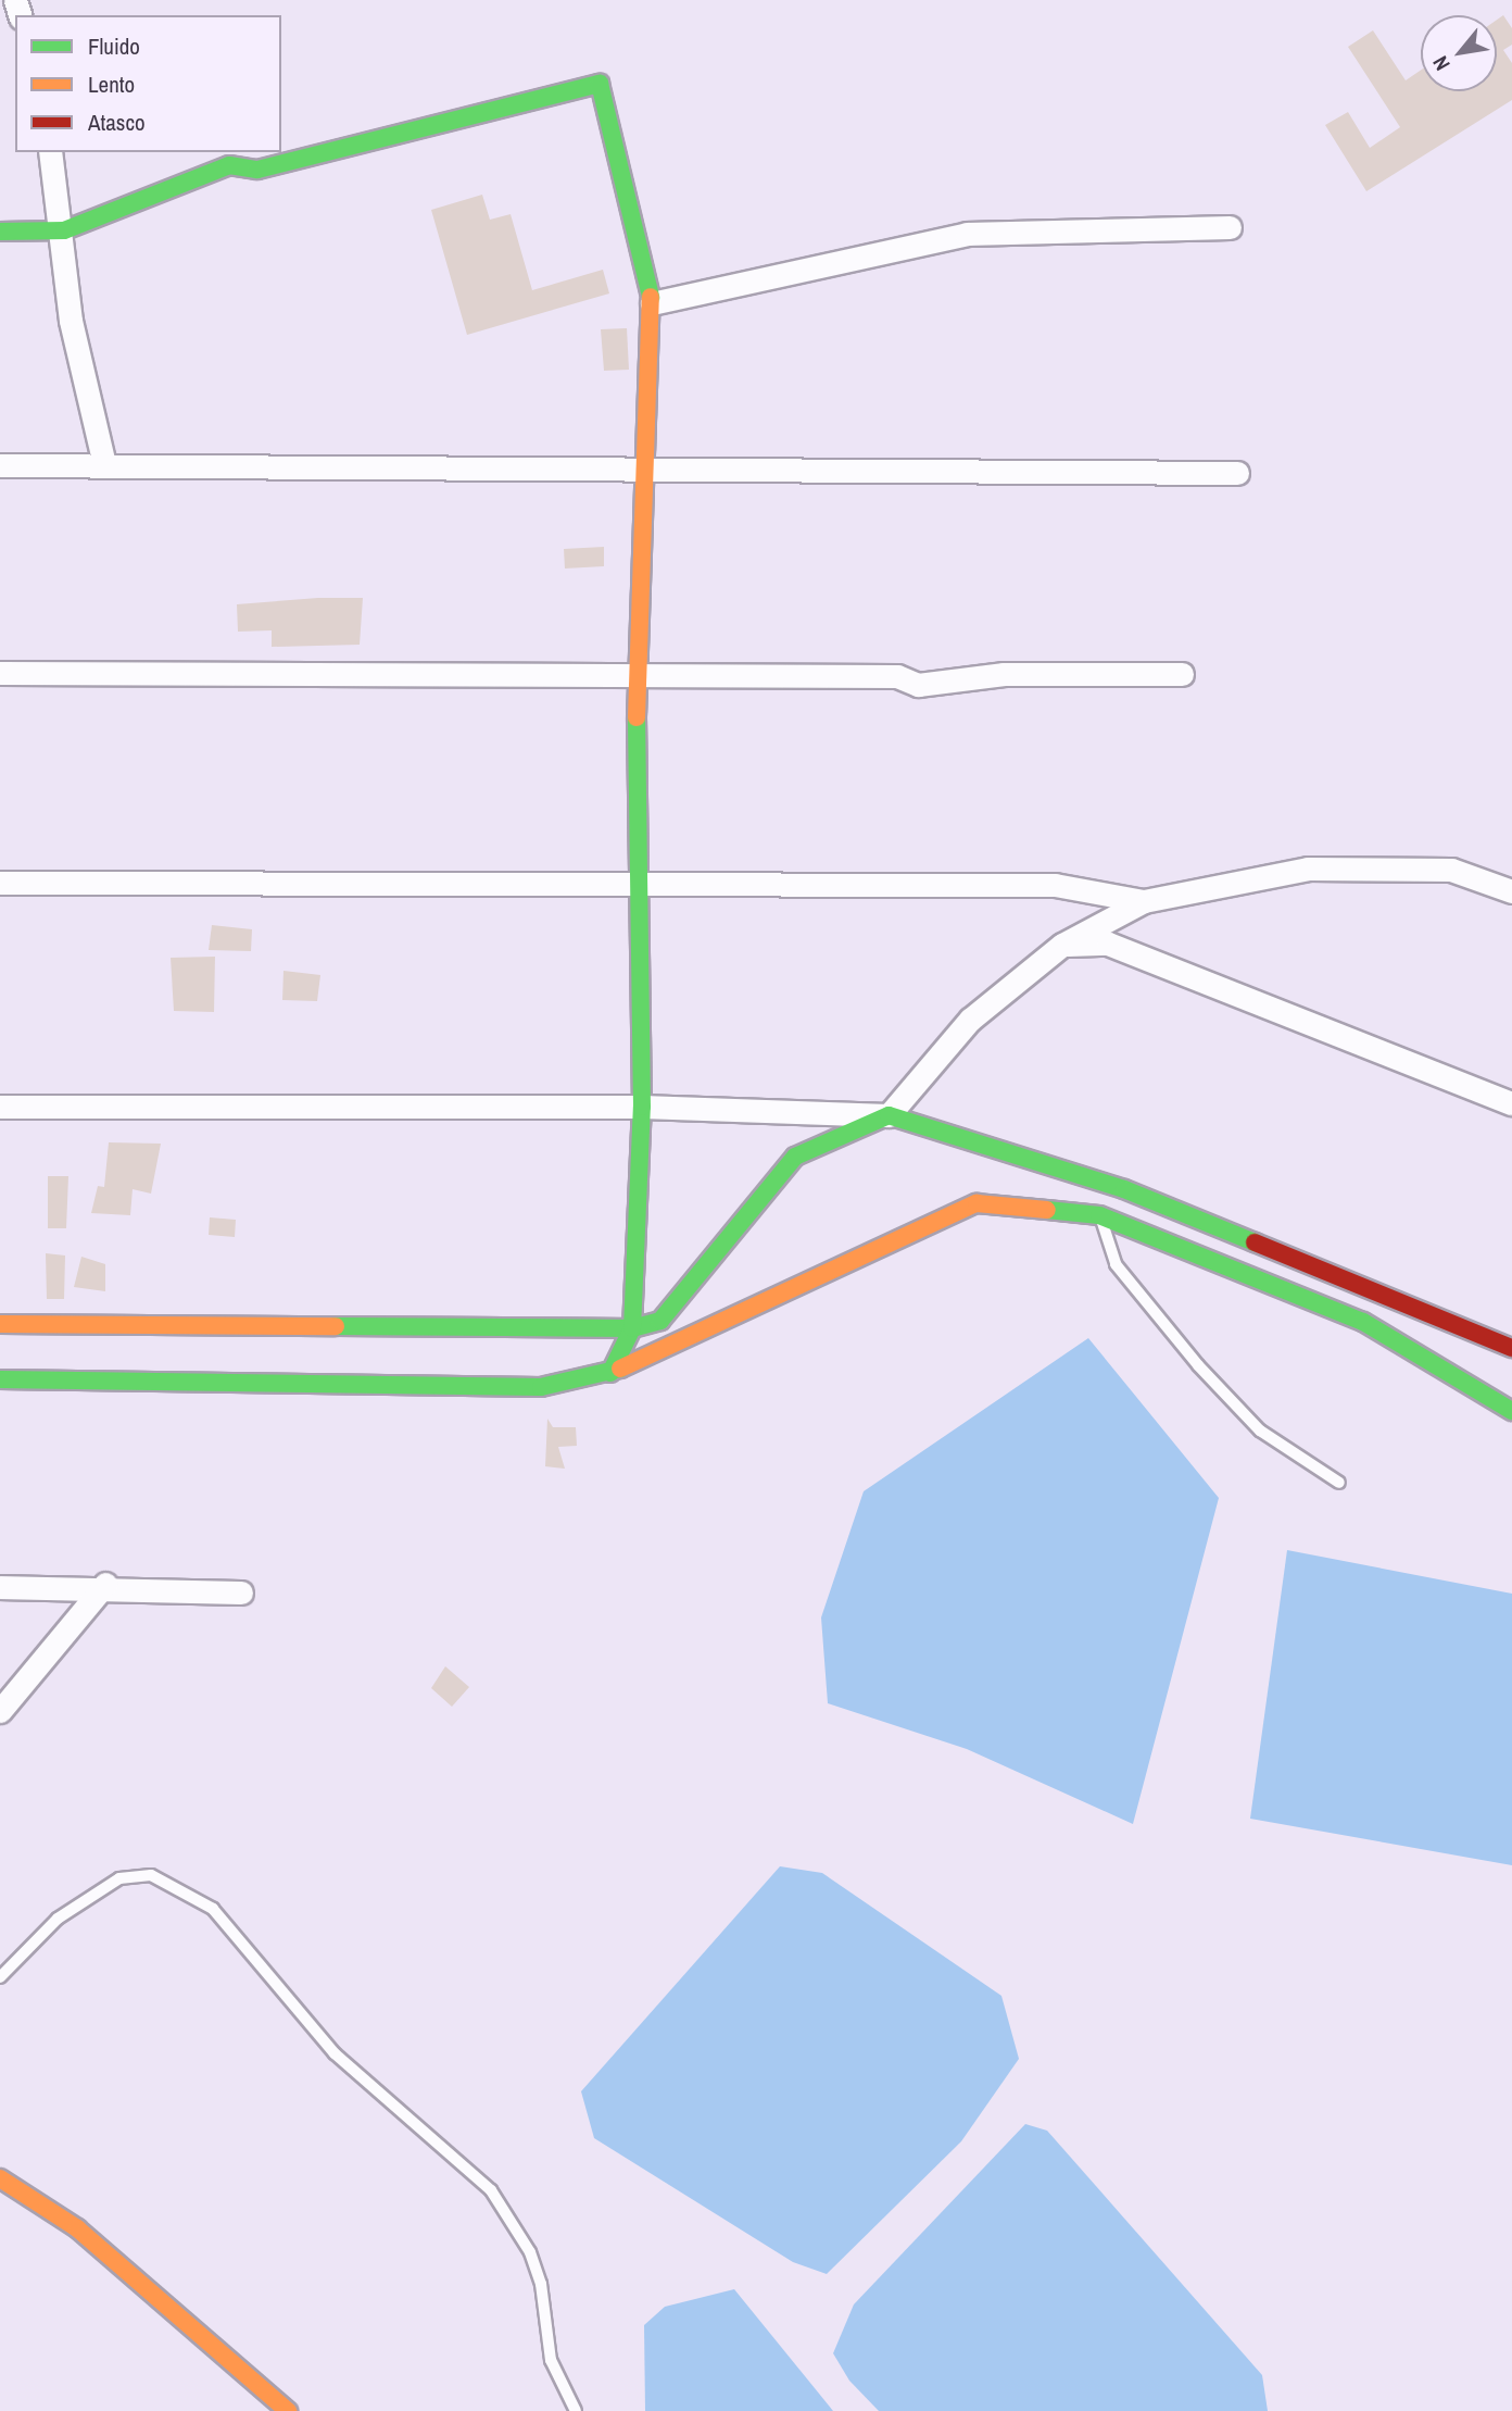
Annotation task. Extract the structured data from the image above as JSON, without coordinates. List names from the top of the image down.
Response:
{
  "legend": ["Fluido", "Lento", "Atasco"],
  "north": "bottom left"
}
